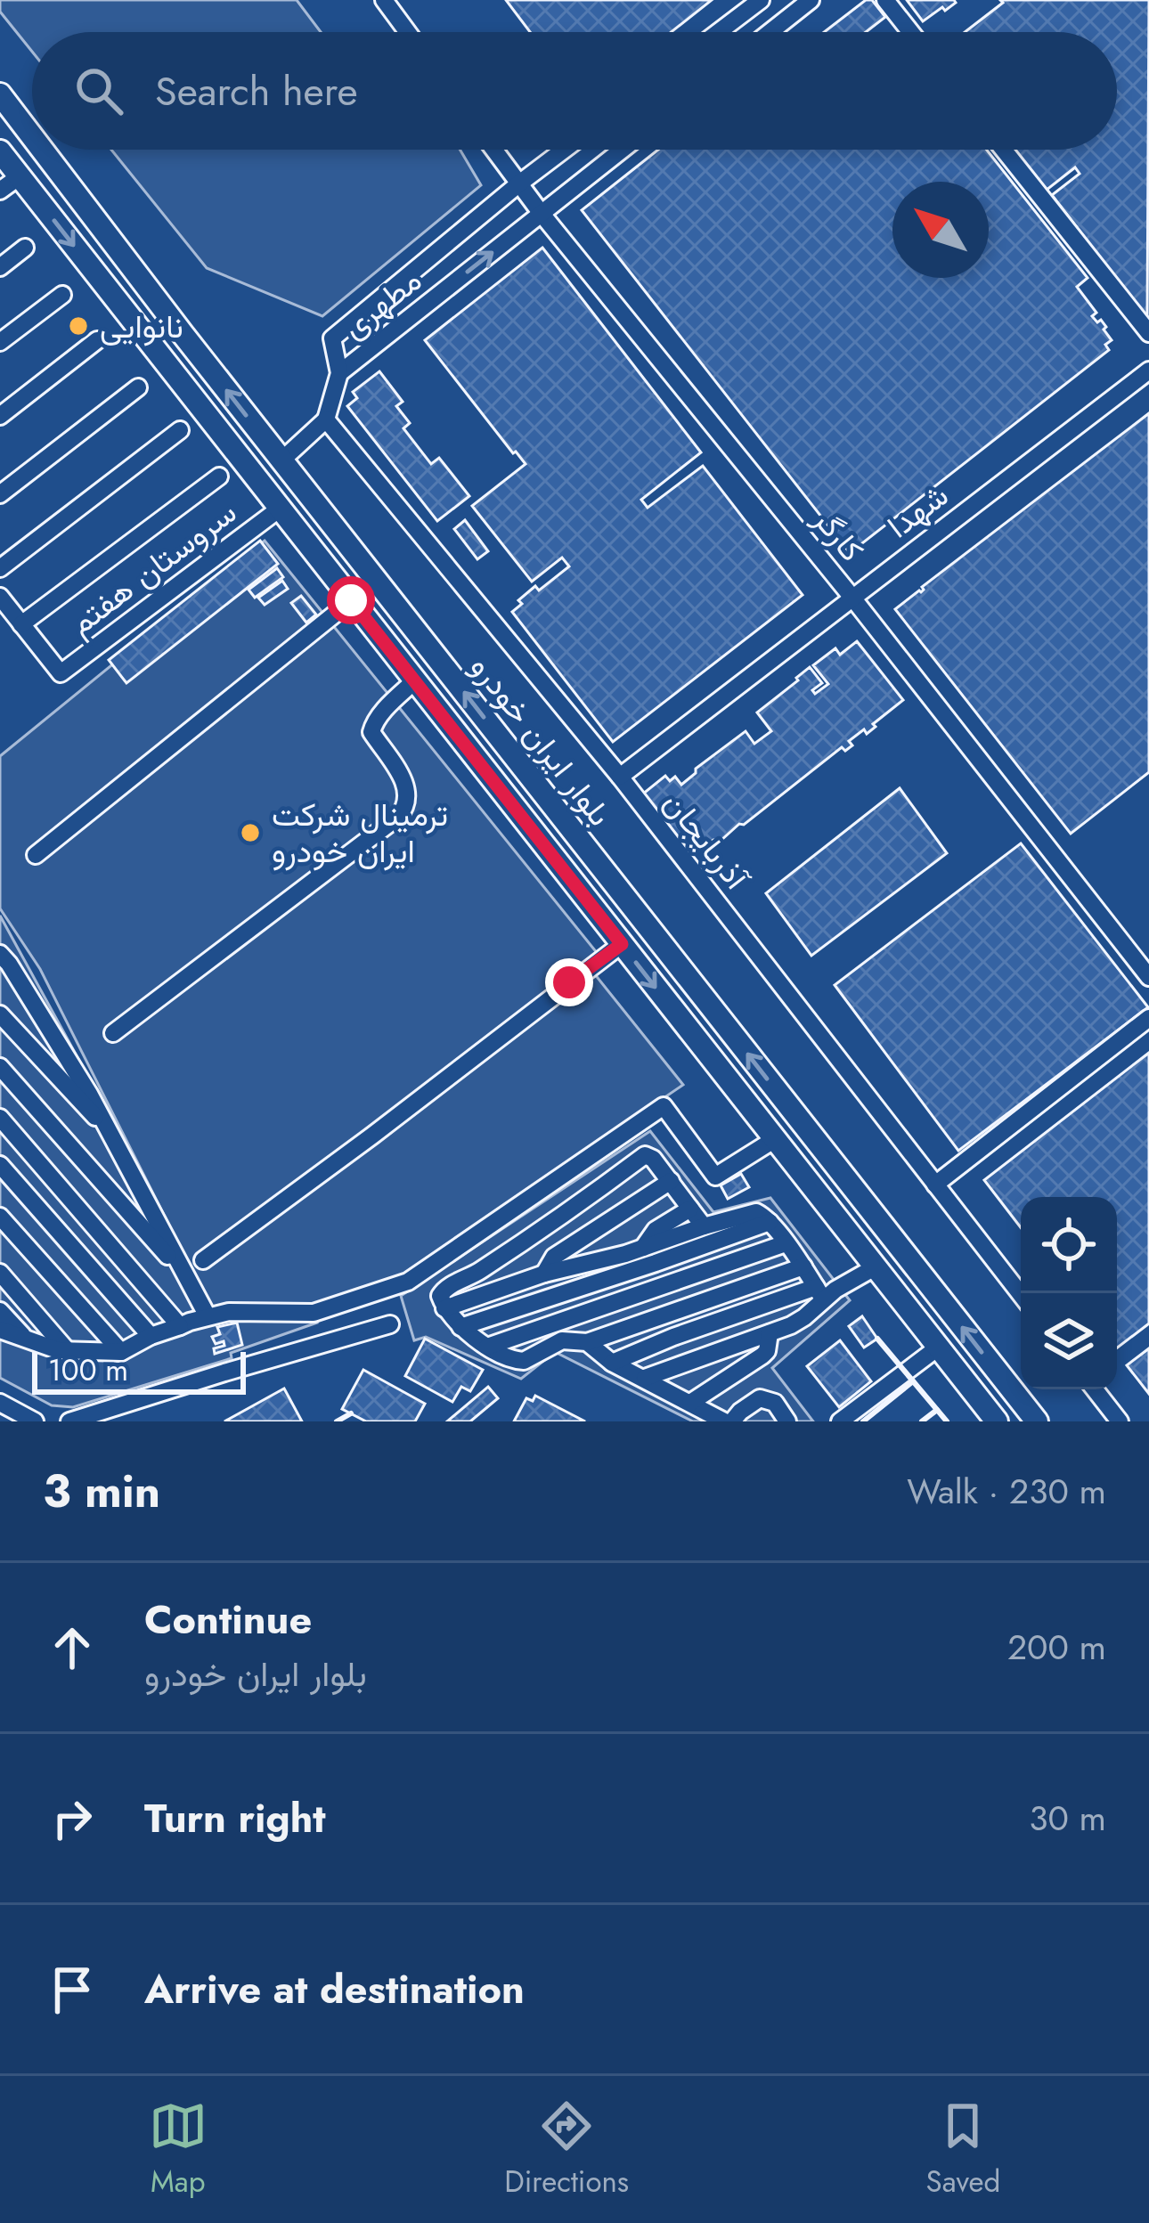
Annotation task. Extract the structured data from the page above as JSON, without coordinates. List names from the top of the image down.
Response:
{
  "streets": {
    "main road": ["بلوار ایران خودرو"],
    "street": [
      "مطهری",
      "شهدا",
      "کارگر",
      "سروستان هفتم",
      "آذربایجان"
    ]
  },
  "crossings": [
    ["مطهری", "کارگر"],
    ["شهدا", "کارگر"],
    ["شهدا", "آذربایجان"],
    ["سروستان هفتم", "بلوار ایران خودرو"]
  ],
  "places": ["نانوایی", "ترمینال شرکت ایران خودرو"],
  "scale_bar": "100 m",
  "north": "top left",
  "page": {
    "search": "Search here",
    "scale": "100 m",
    "heading": ["3 min", "Walk · 230 m"],
    "list": [
      ["Continue", "بلوار ایران خودرو", "200 m"],
      ["Turn right", "30 m"],
      "Arrive at destination"
    ],
    "nav": ["Map", "Directions", "Saved"]
  }
}
